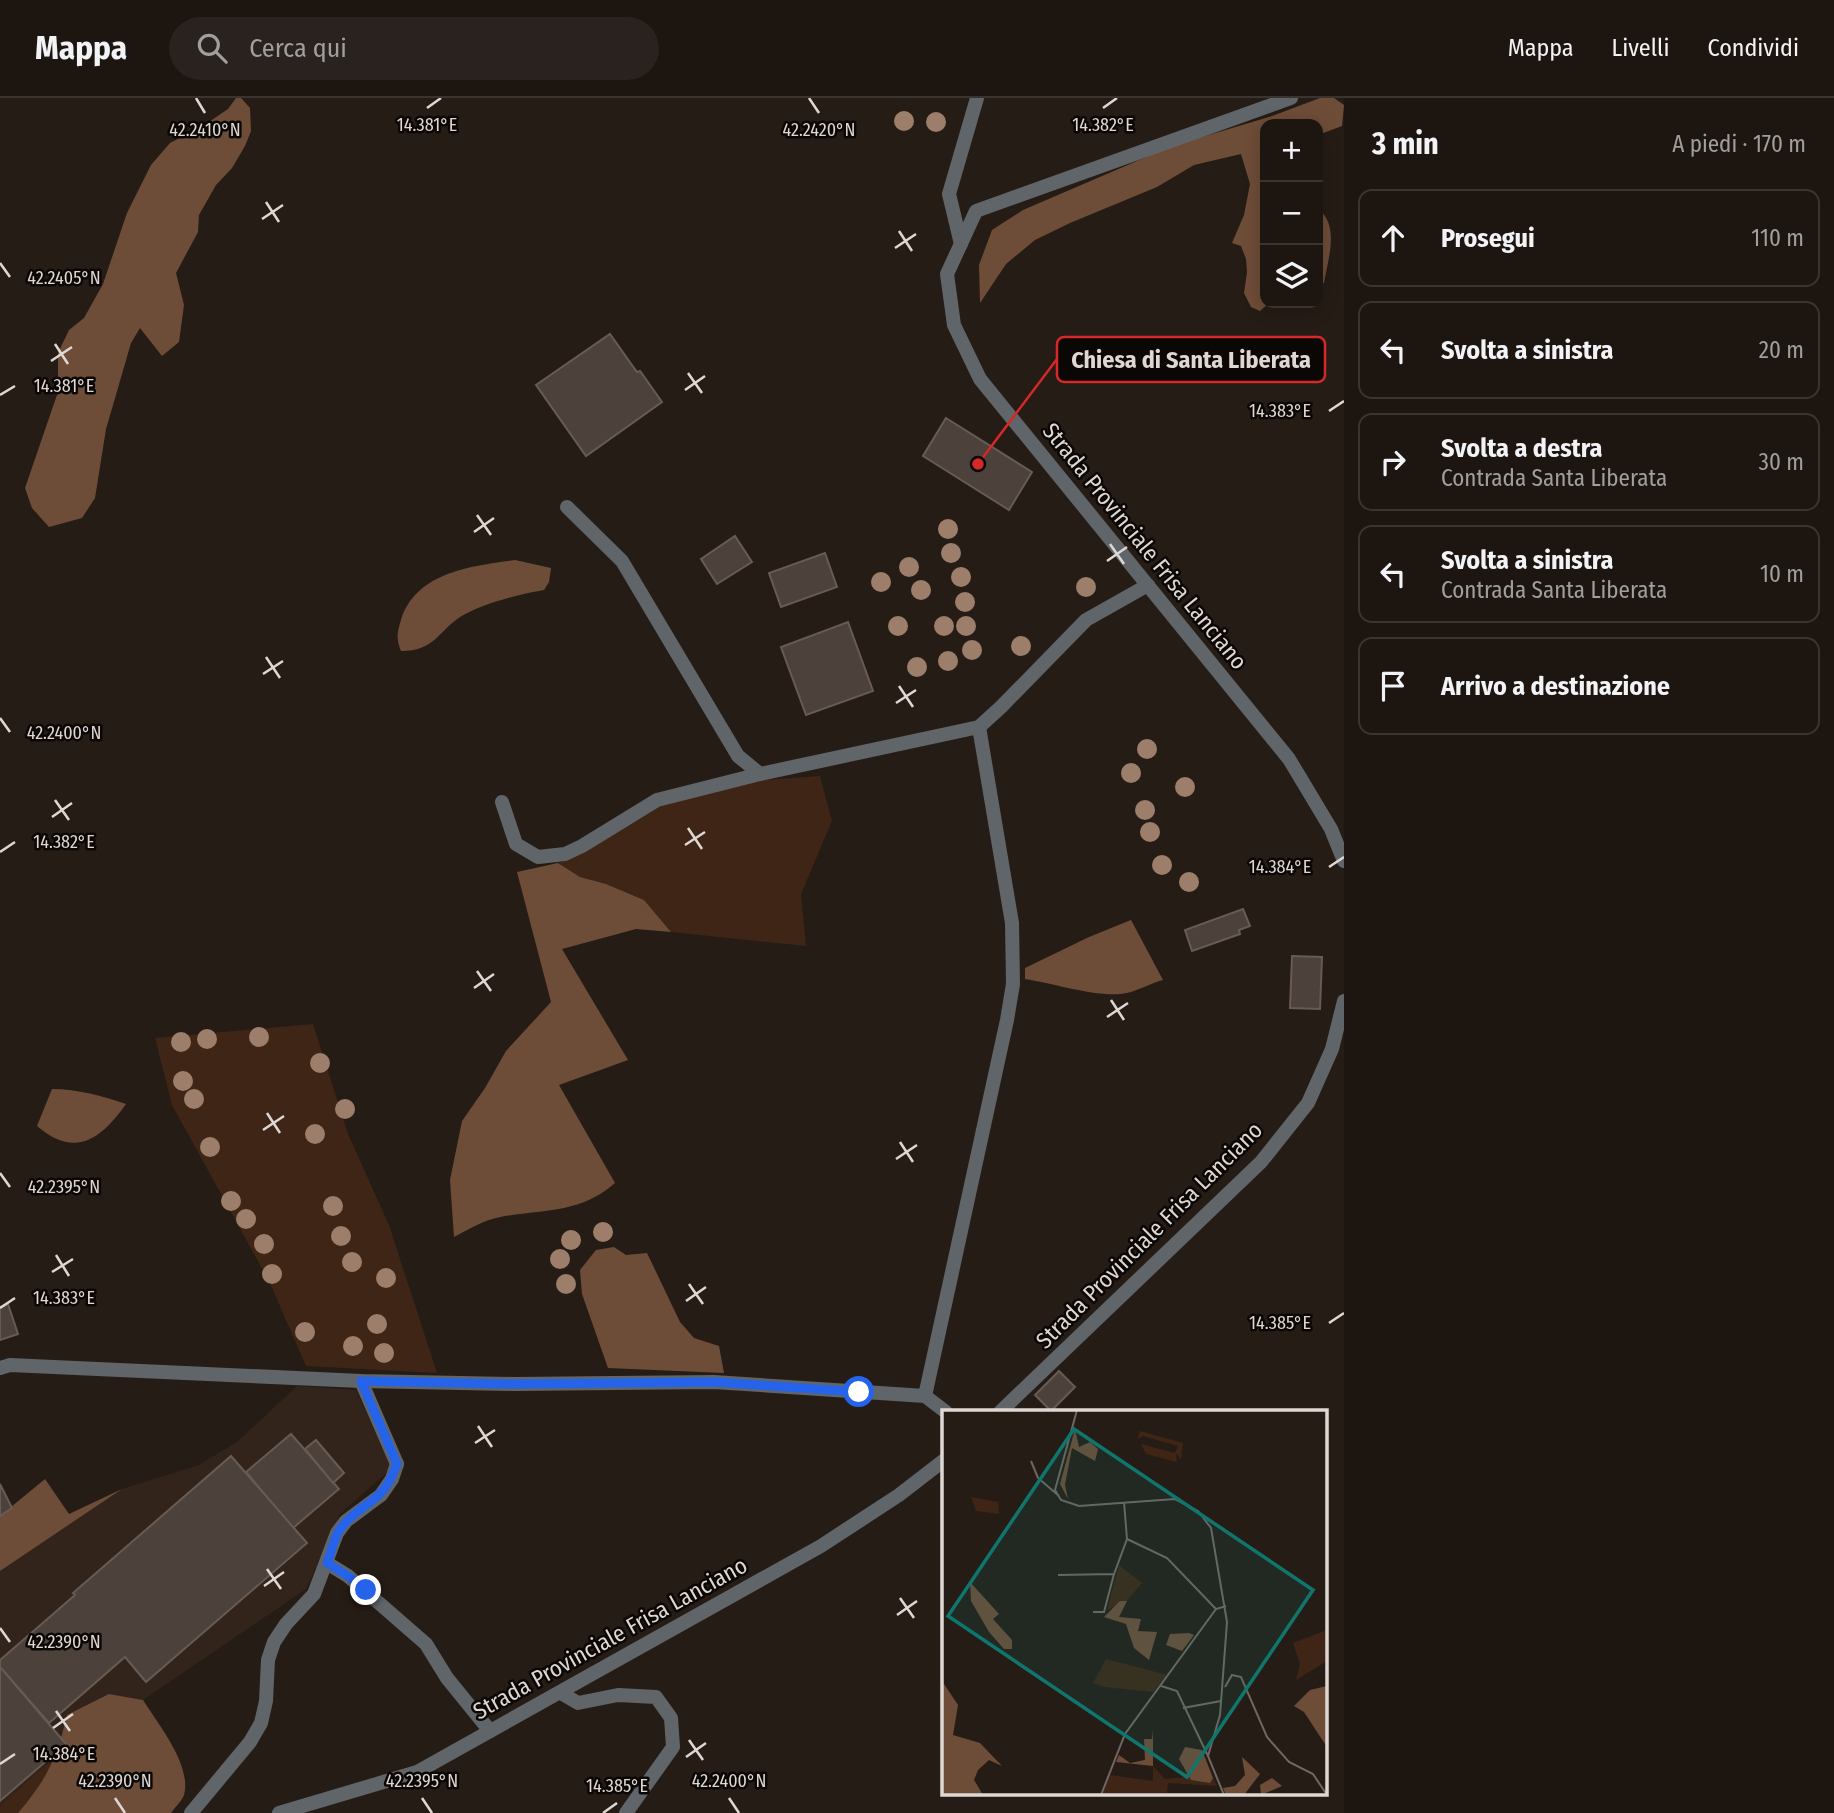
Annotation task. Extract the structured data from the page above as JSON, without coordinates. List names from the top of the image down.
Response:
{
  "streets": {
    "street": ["Strada Provinciale Frisa Lanciano"]
  },
  "places": ["Chiesa di Santa Liberata"],
  "page": {
    "header": "Mappa",
    "search": "Cerca qui",
    "nav": ["Mappa", "Livelli", "Condividi"],
    "heading": ["3 min", "A piedi · 170 m"],
    "map_buttons": ["+", "−"],
    "list": [
      ["Prosegui", "110 m"],
      ["Svolta a sinistra", "20 m"],
      ["Svolta a destra", "Contrada Santa Liberata", "30 m"],
      ["Svolta a sinistra", "Contrada Santa Liberata", "10 m"],
      "Arrivo a destinazione"
    ]
  },
  "coordinates": [
    "14.382°E",
    "14.381°E",
    "42.2420°N",
    "42.2410°N",
    "42.2405°N",
    "14.383°E",
    "42.2400°N",
    "14.384°E",
    "42.2395°N",
    "14.385°E",
    "42.2390°N"
  ]
}
